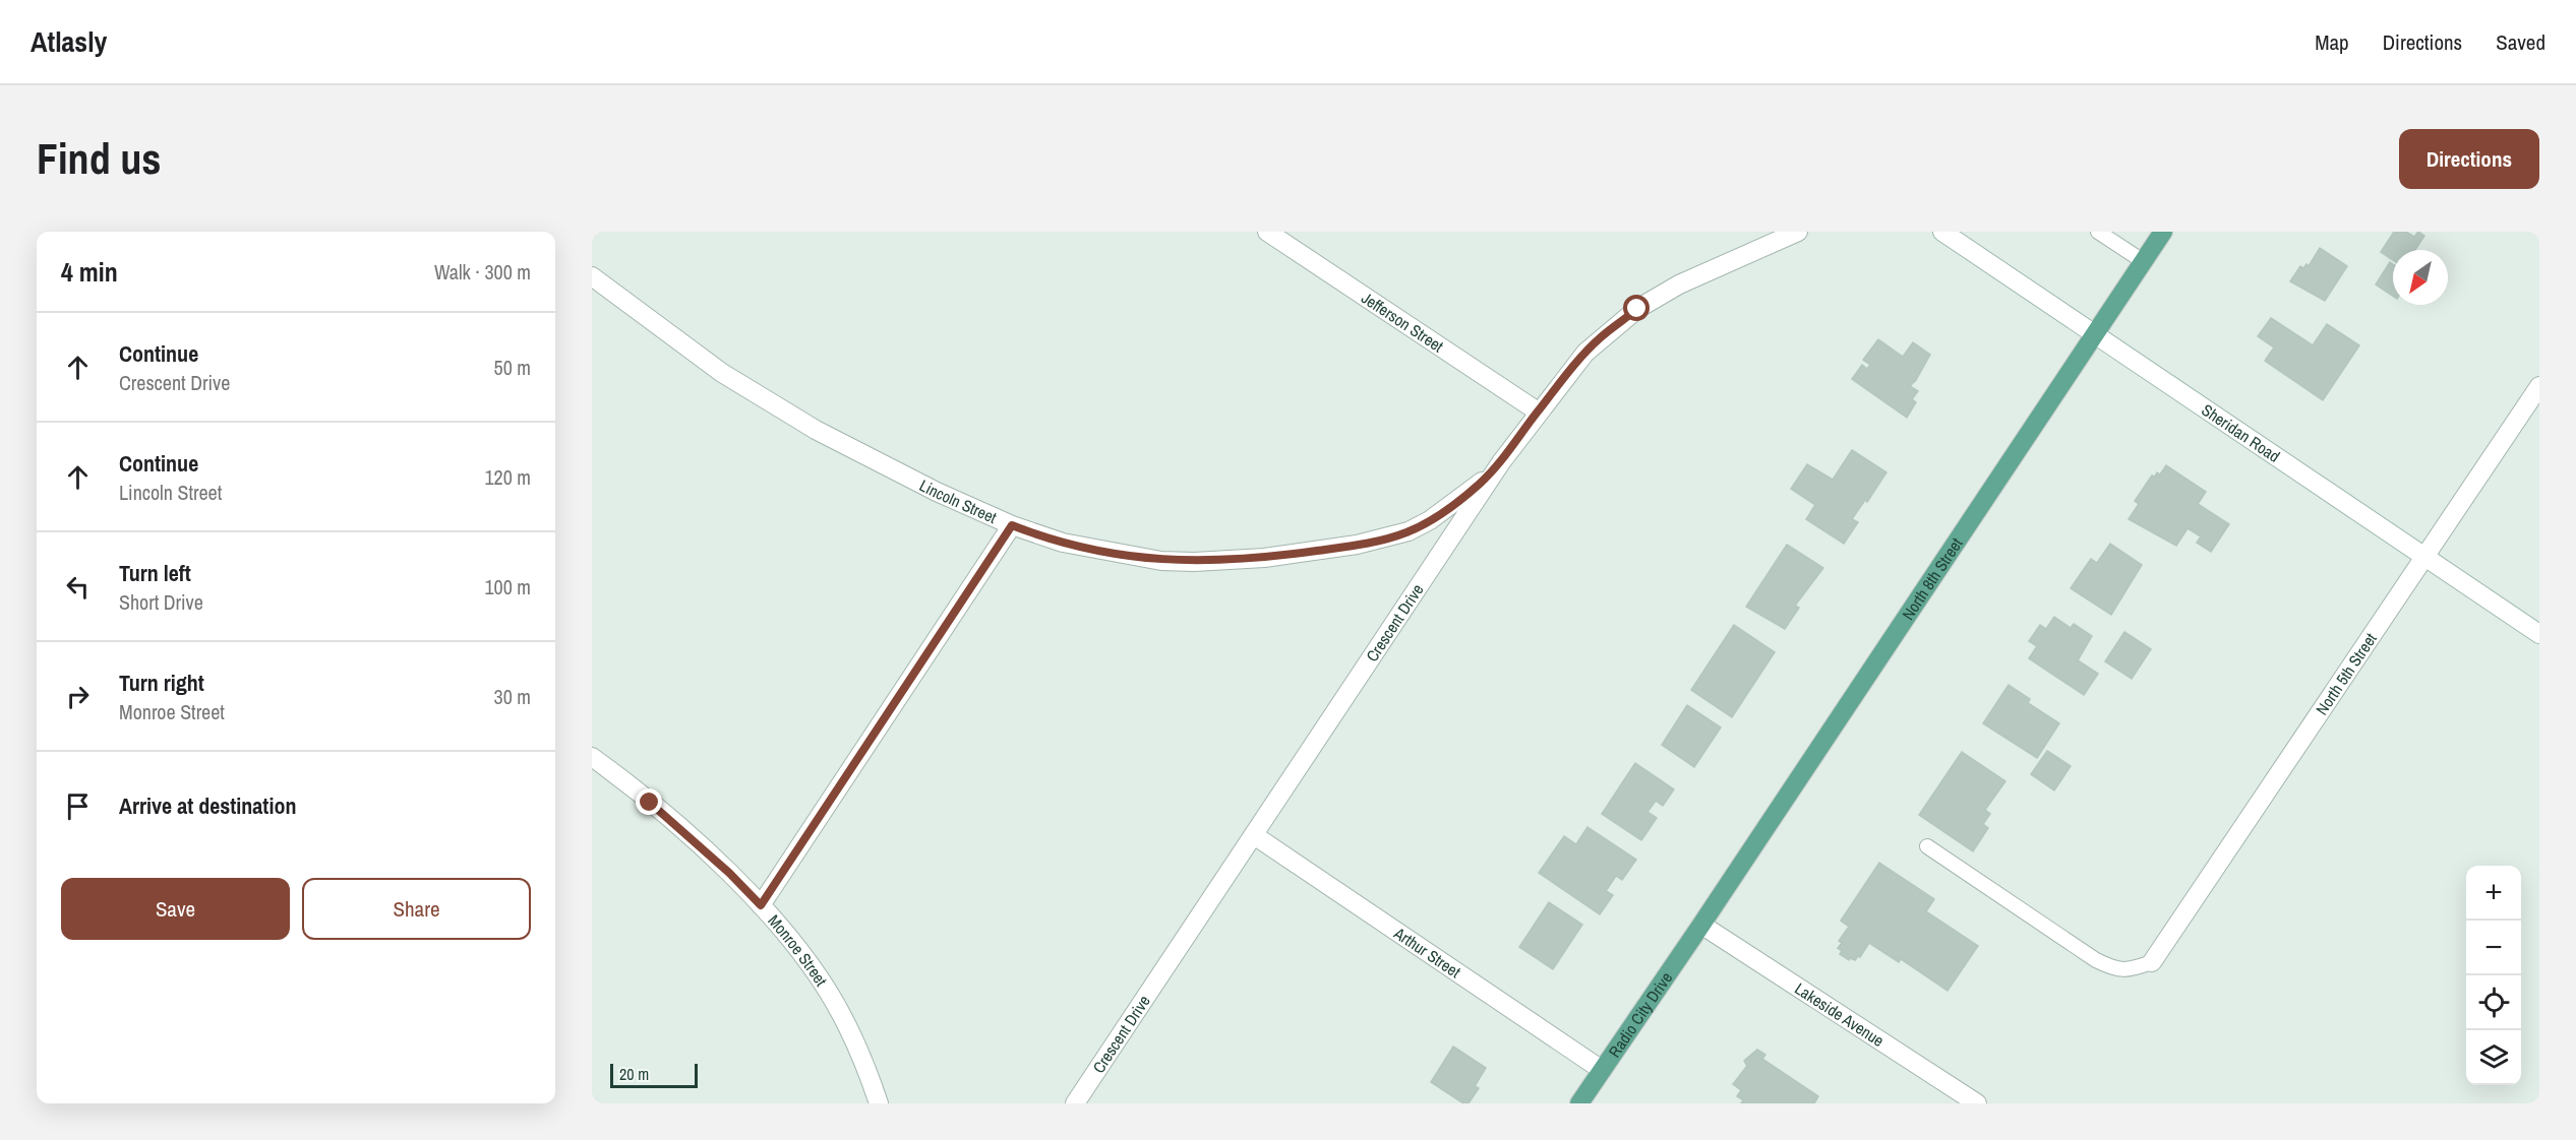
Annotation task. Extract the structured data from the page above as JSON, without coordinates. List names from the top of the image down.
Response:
{
  "streets": {
    "main road": ["North 8th Street", "Radio City Drive"],
    "street": [
      "Jefferson Street",
      "Sheridan Road",
      "Lincoln Street",
      "Crescent Drive",
      "North 5th Street",
      "Monroe Street",
      "Arthur Street",
      "Lakeside Avenue"
    ]
  },
  "crossings": [
    ["Jefferson Street", "Crescent Drive"],
    ["Sheridan Road", "North 8th Street"],
    ["Sheridan Road", "North 5th Street"],
    ["Lincoln Street", "Crescent Drive"],
    ["North 8th Street", "Radio City Drive"],
    ["North 8th Street", "Lakeside Avenue"],
    ["Crescent Drive", "Arthur Street"],
    ["Arthur Street", "Radio City Drive"],
    ["Radio City Drive", "Lakeside Avenue"]
  ],
  "scale_bar": "20 m",
  "north": "bottom left",
  "page": {
    "header": "Atlasly",
    "nav": ["Map", "Directions", "Saved"],
    "buttons": [
      "Directions",
      ["Save", "Share"]
    ],
    "title": "Find us",
    "heading": ["4 min", "Walk · 300 m"],
    "list": [
      ["Continue", "Crescent Drive", "50 m"],
      ["Continue", "Lincoln Street", "120 m"],
      ["Turn left", "Short Drive", "100 m"],
      ["Turn right", "Monroe Street", "30 m"],
      "Arrive at destination"
    ],
    "map_buttons": ["+", "−"],
    "scale": "20 m"
  }
}
